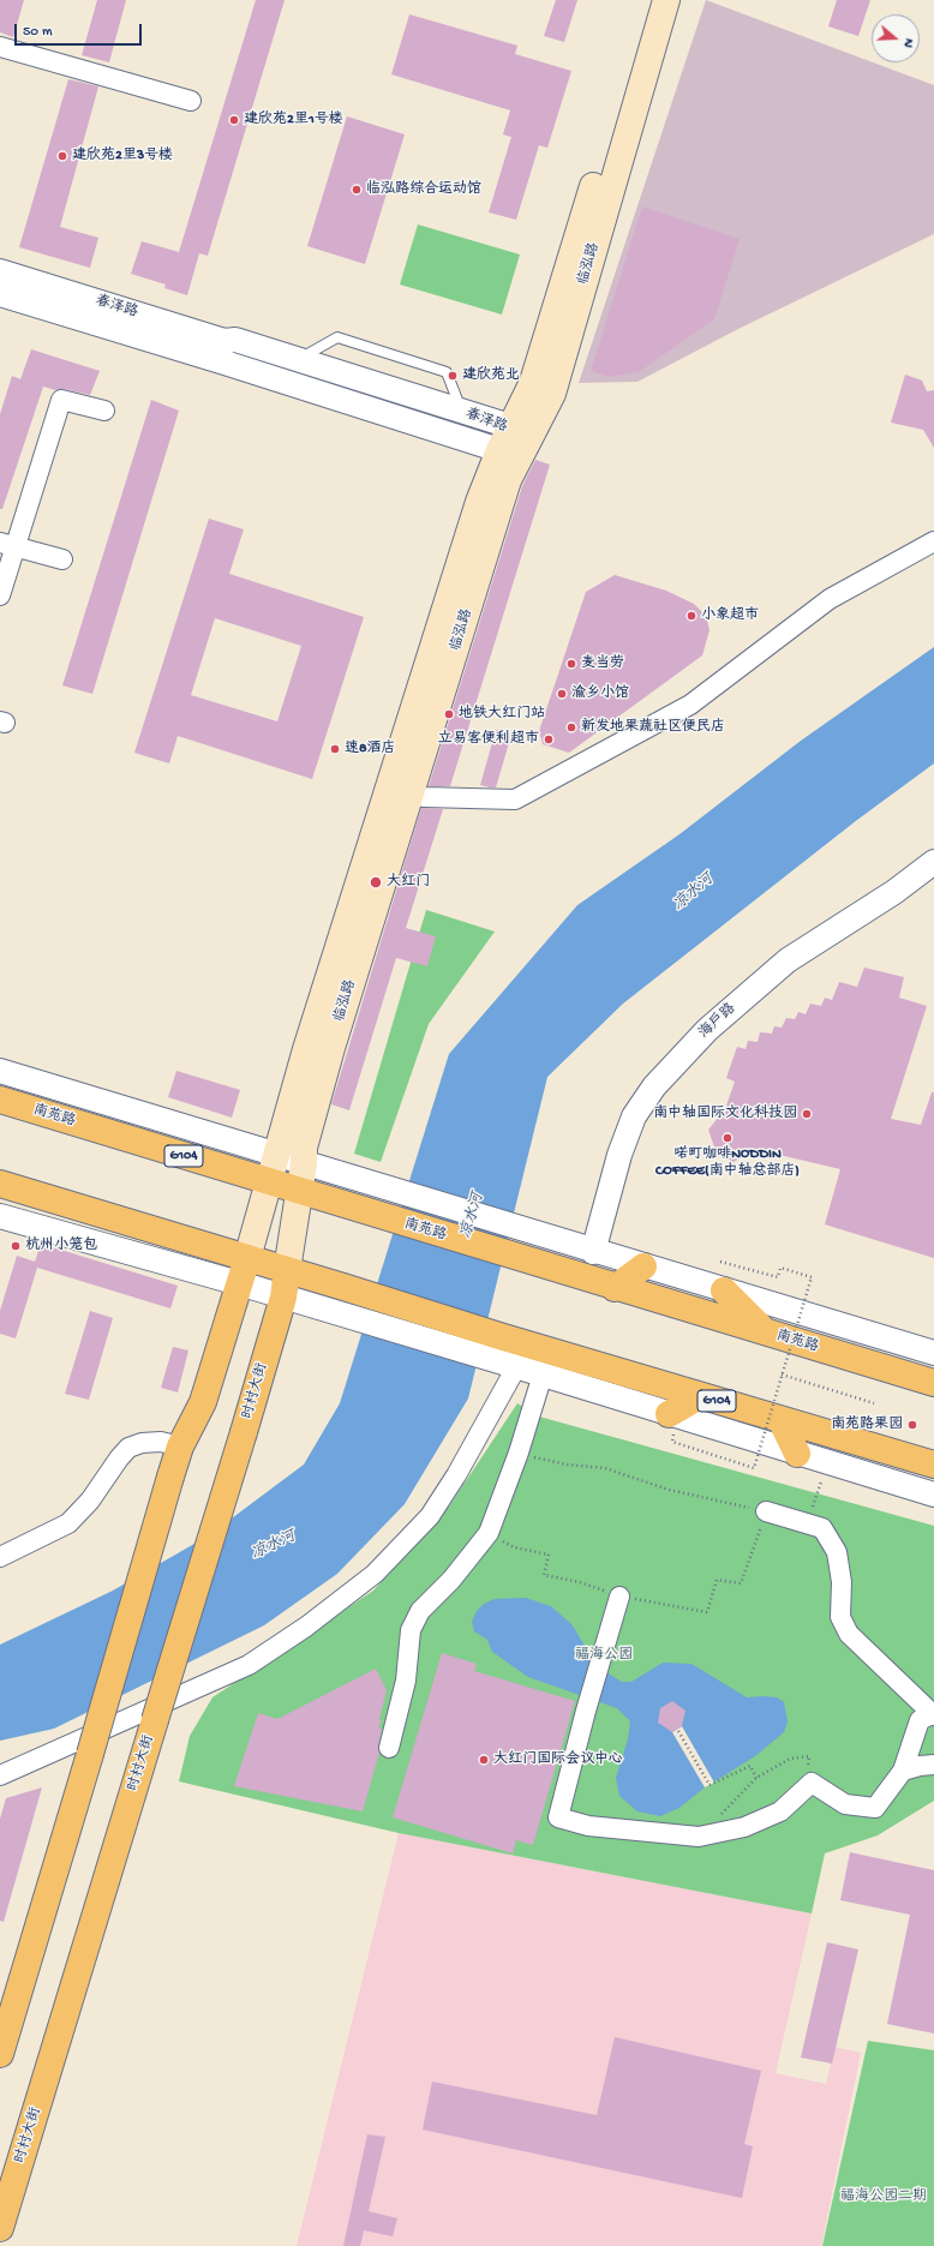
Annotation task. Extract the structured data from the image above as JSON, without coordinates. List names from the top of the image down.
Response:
{
  "streets": {
    "main road": [
      "临泓路",
      "南苑路",
      "G104",
      "时村大街"
    ],
    "street": ["春泽路", "海户路"]
  },
  "crossings": [
    ["临泓路", "春泽路"],
    ["临泓路", "南苑路"],
    ["临泓路", "G104"],
    ["临泓路", "时村大街"],
    ["G104", "时村大街"]
  ],
  "water": ["凉水河"],
  "parks": ["福海公园", "福海公园二期"],
  "places": [
    "建欣苑2里1号楼",
    "建欣苑2里3号楼",
    "临泓路综合运动馆",
    "建欣苑北",
    "小象超市",
    "麦当劳",
    "渝乡小馆",
    "地铁大红门站",
    "新发地果蔬社区便民店",
    "立易客便利超市",
    "速8酒店",
    "大红门",
    "南中轴国际文化科技园",
    "喏町咖啡NODDIN COFFEE(南中轴总部店)",
    "杭州小笼包",
    "南苑路果园",
    "大红门国际会议中心"
  ],
  "scale_bar": "50 m",
  "north": "right"
}
